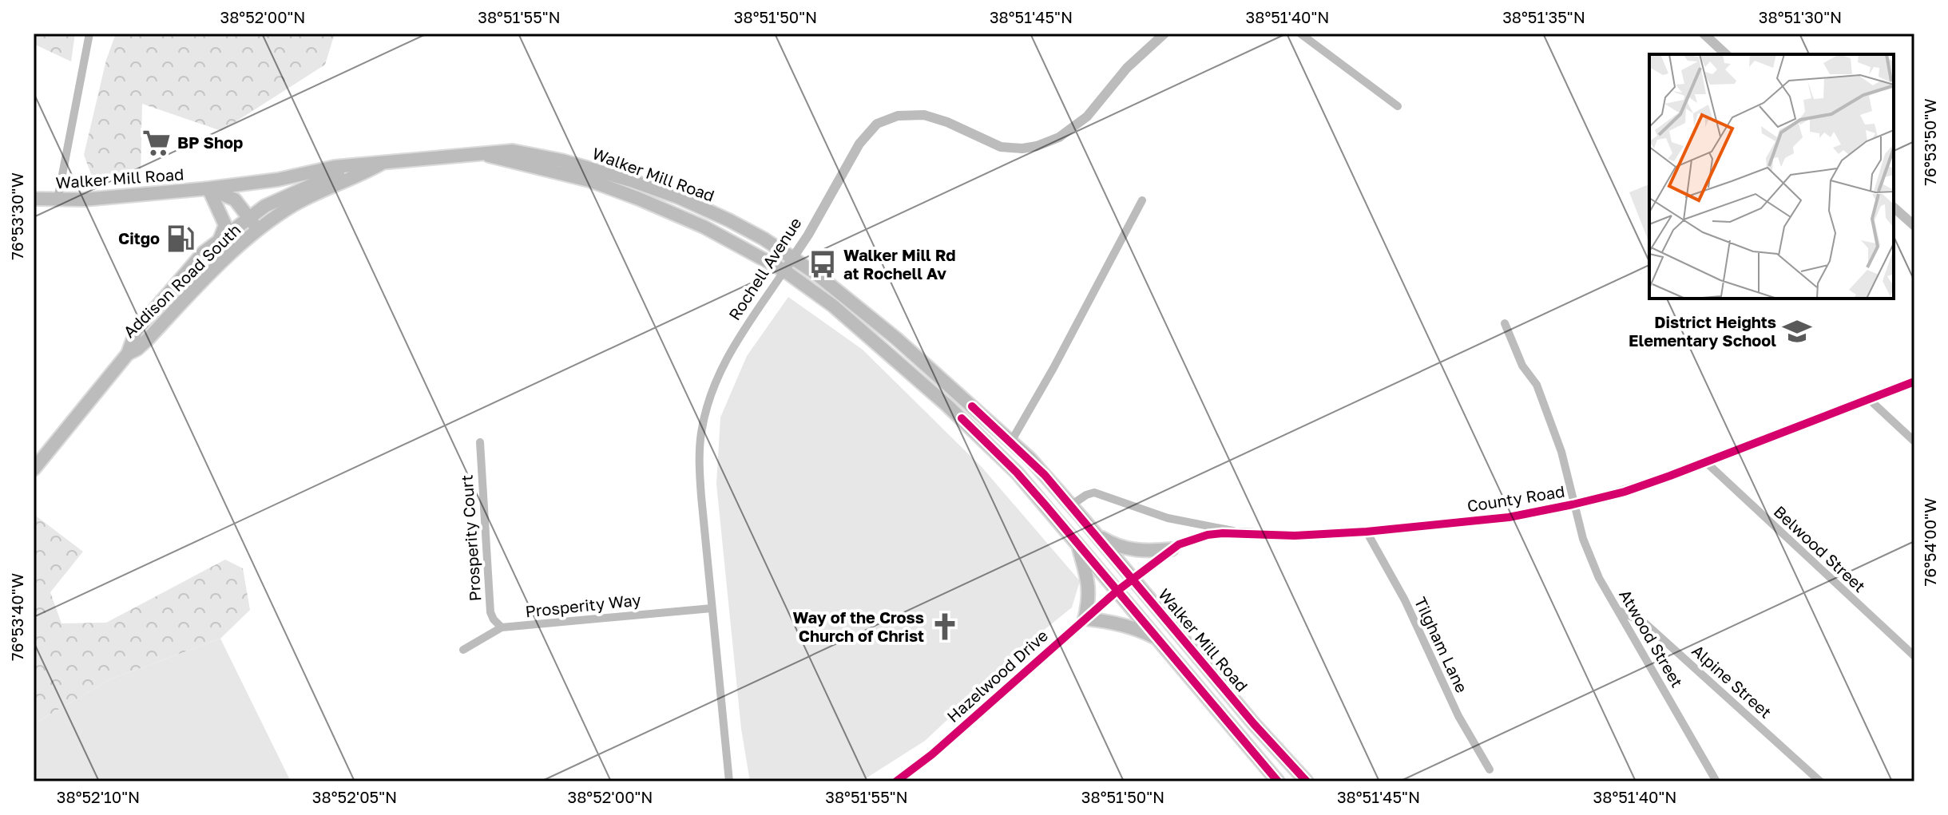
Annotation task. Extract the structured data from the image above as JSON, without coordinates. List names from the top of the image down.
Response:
{
  "streets": {
    "main road": ["Walker Mill Road", "Addison Road South"],
    "street": [
      "Rochell Avenue",
      "County Road",
      "Prosperity Court",
      "Belwood Street",
      "Prosperity Way",
      "Atwood Street",
      "Tilgham Lane",
      "Hazelwood Drive",
      "Alpine Street"
    ]
  },
  "crossings": [
    ["Walker Mill Road", "Rochell Avenue"],
    ["Walker Mill Road", "Addison Road South"],
    ["Walker Mill Road", "County Road"],
    ["Walker Mill Road", "Hazelwood Drive"],
    ["Rochell Avenue", "Prosperity Way"],
    ["County Road", "Belwood Street"],
    ["County Road", "Atwood Street"],
    ["County Road", "Tilgham Lane"],
    ["County Road", "Hazelwood Drive"],
    ["Prosperity Court", "Prosperity Way"],
    ["Atwood Street", "Alpine Street"]
  ],
  "places": {
    "supermarket": ["BP Shop"],
    "fuel station": ["Citgo"],
    "bus stop": ["Walker Mill Rd at Rochell Av"],
    "school or university": ["District Heights Elementary School"],
    "church": ["Way of the Cross Church of Christ"]
  },
  "coordinates": [
    "38°52'00\"N",
    "38°51'55\"N",
    "38°51'50\"N",
    "38°51'45\"N",
    "38°51'40\"N",
    "38°51'35\"N",
    "38°51'30\"N",
    "76°53'50\"W",
    "76°53'30\"W",
    "76°54'00\"W",
    "76°53'40\"W",
    "38°52'10\"N",
    "38°52'05\"N"
  ]
}
